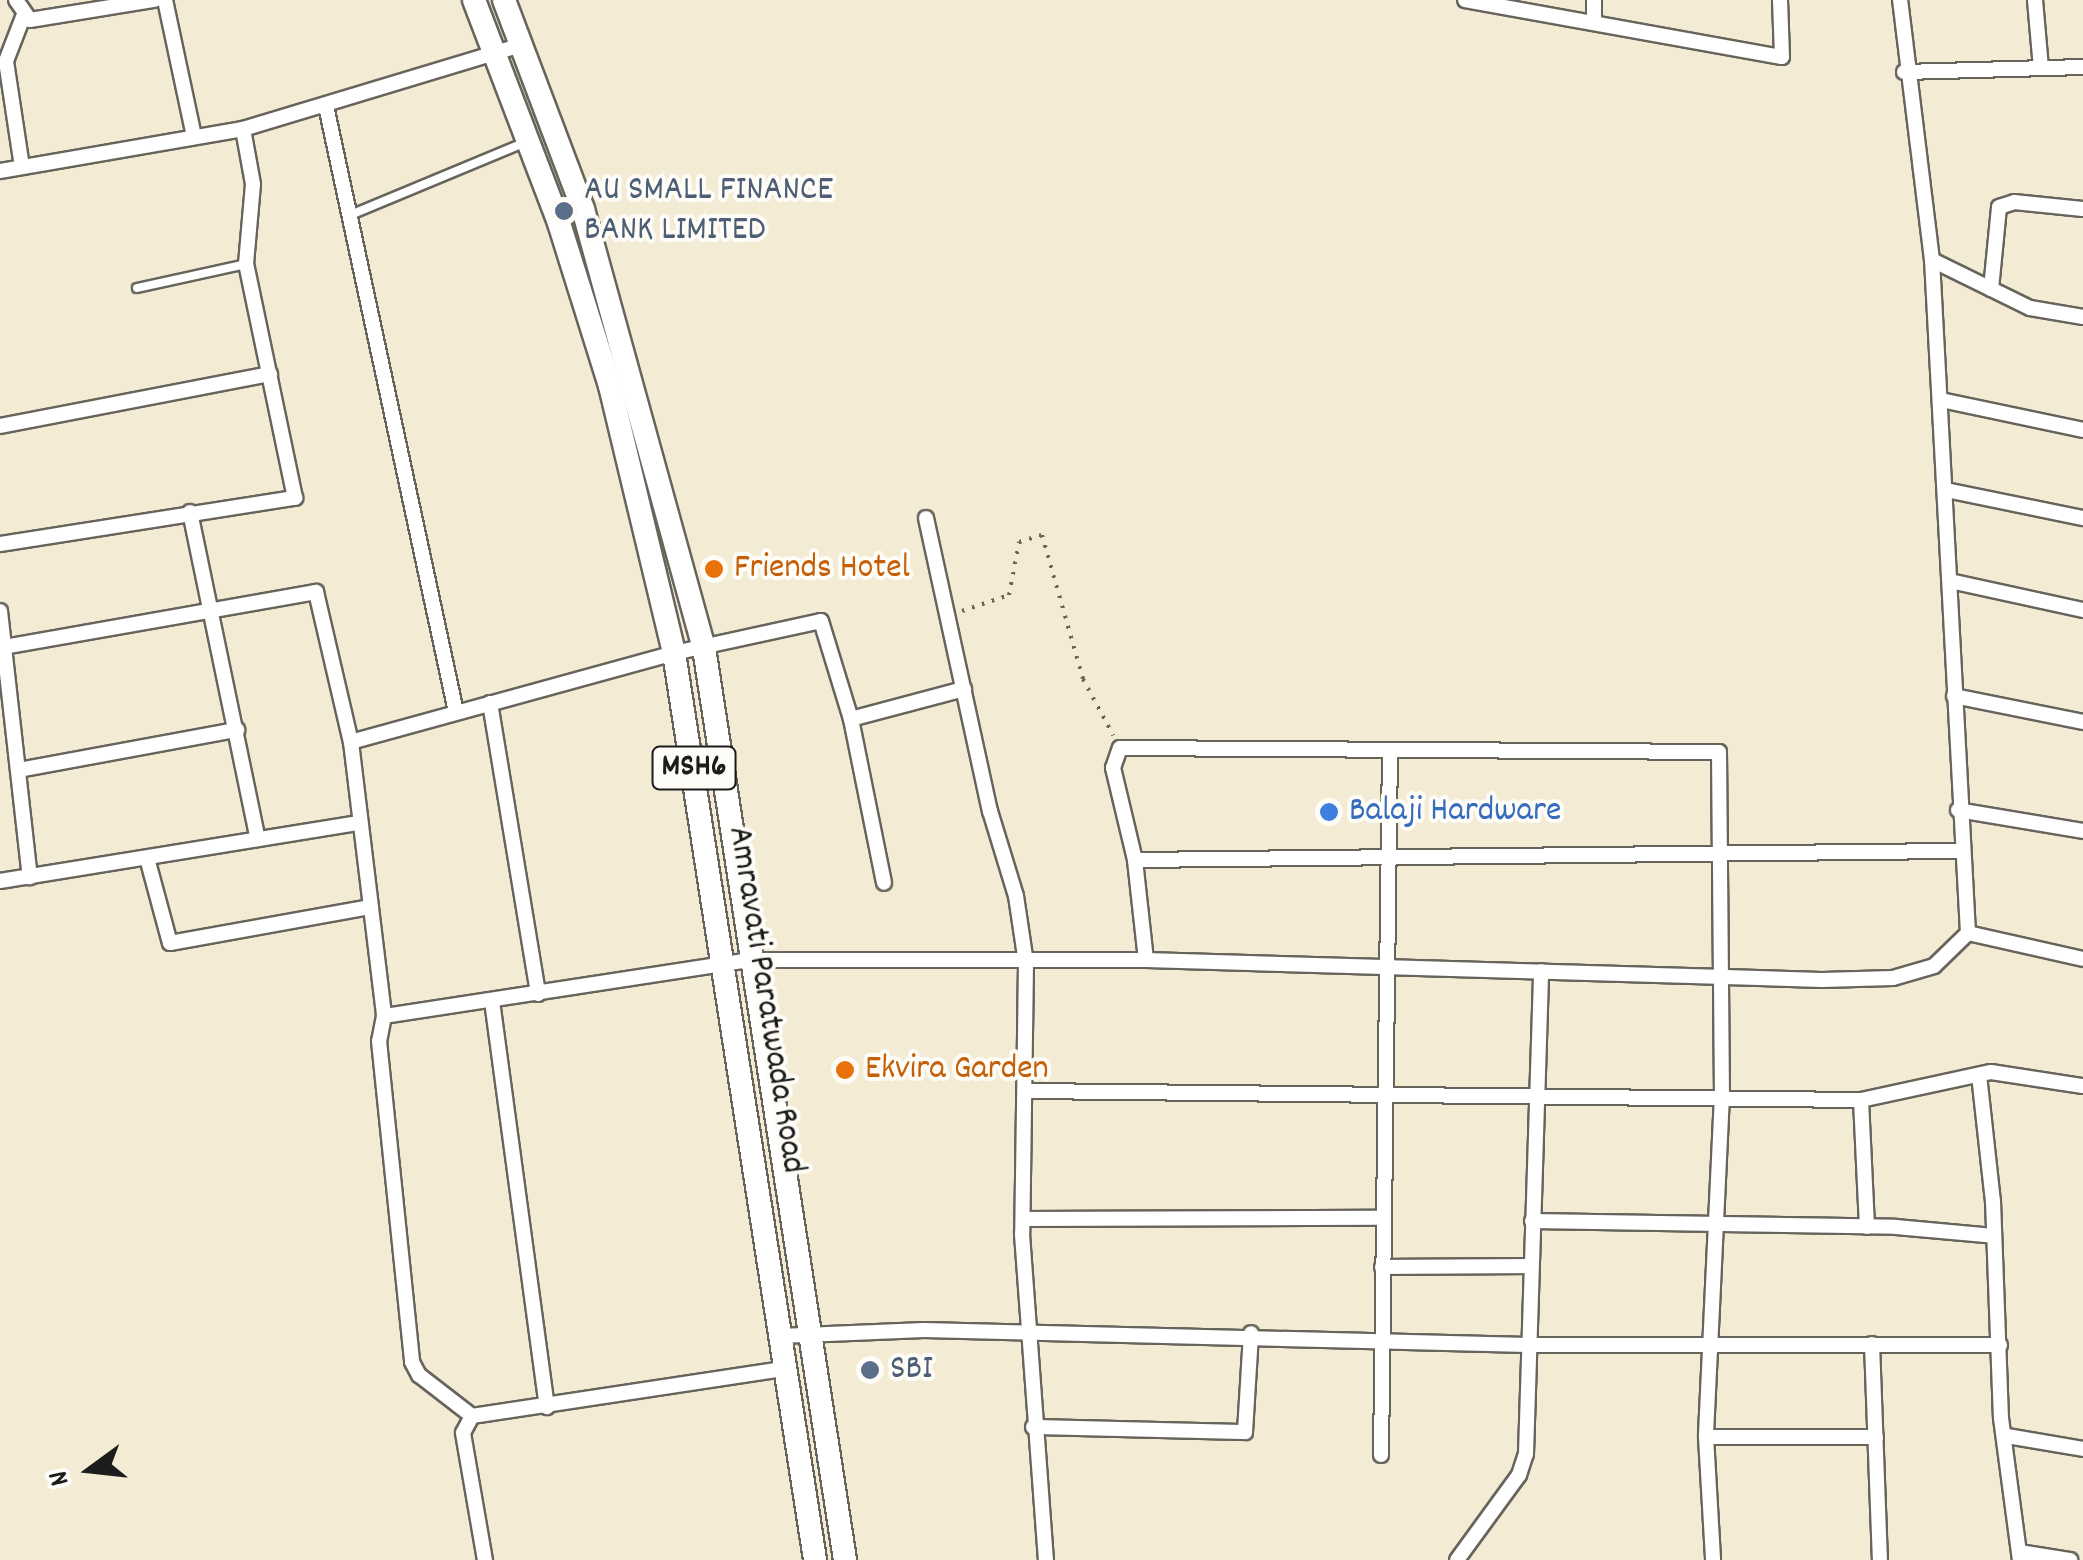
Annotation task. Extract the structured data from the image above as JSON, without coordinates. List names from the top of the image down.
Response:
{
  "streets": {
    "main road": ["MSH6", "Amravati Paratwada Road"]
  },
  "places": [
    "AU SMALL FINANCE BANK LIMITED",
    "Friends Hotel",
    "Balaji Hardware",
    "Ekvira Garden",
    "SBI"
  ],
  "north": "left"
}
